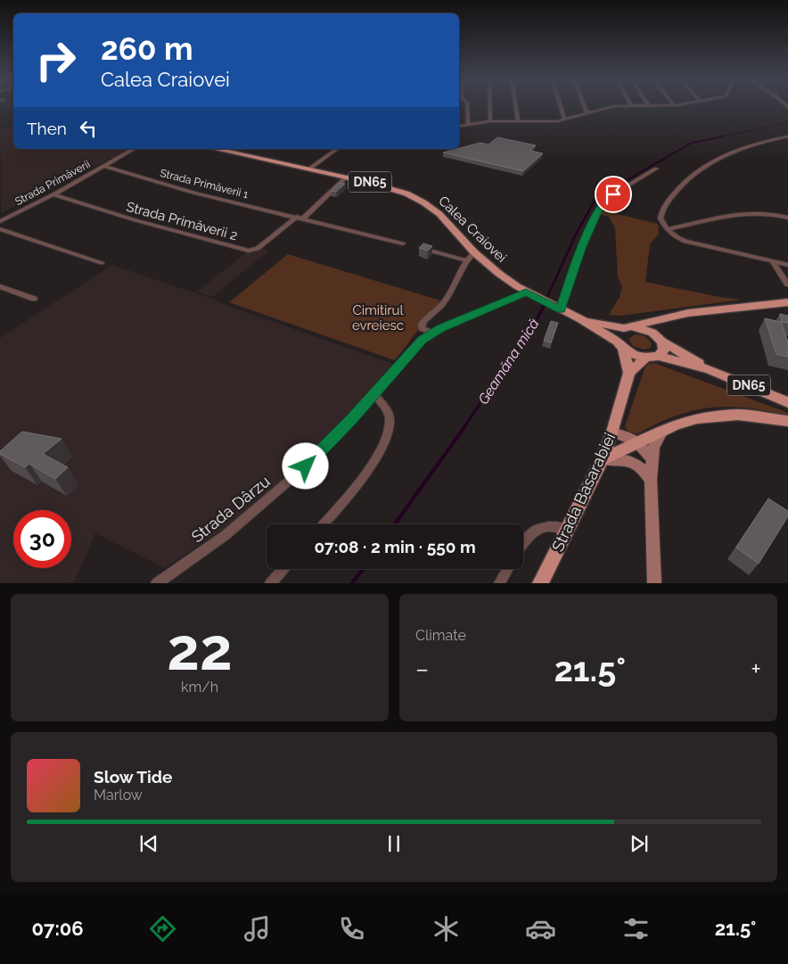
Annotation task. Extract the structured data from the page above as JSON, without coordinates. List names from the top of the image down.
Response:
{
  "streets": {
    "main road": ["DN65", "Calea Craiovei", "Strada Basarabiei"],
    "street": [
      "Strada Primăverii",
      "Strada Primăverii 1",
      "Strada Primăverii 2",
      "Strada Dârzu"
    ]
  },
  "crossings": [
    ["Strada Primăverii", "Strada Primăverii 1"],
    ["Strada Primăverii", "Strada Primăverii 2"],
    ["Strada Primăverii 1", "Strada Primăverii 2"],
    ["Strada Primăverii 2", "Calea Craiovei"],
    ["Calea Craiovei", "Strada Dârzu"]
  ],
  "water": ["Geamăna mică"],
  "parks": ["Cimitirul evreiesc"],
  "page": {
    "turn": ["260 m", "Calea Craiovei"],
    "then": "Then",
    "limit": "30",
    "trip": "07:08 · 2 min · 550 m",
    "tile": [
      ["22", "km/h"],
      "Climate"
    ],
    "heat": ["−", "21.5°", "+"],
    "song": ["Slow Tide", "Marlow"],
    "tabs": ["07:06", "21.5°"]
  }
}
